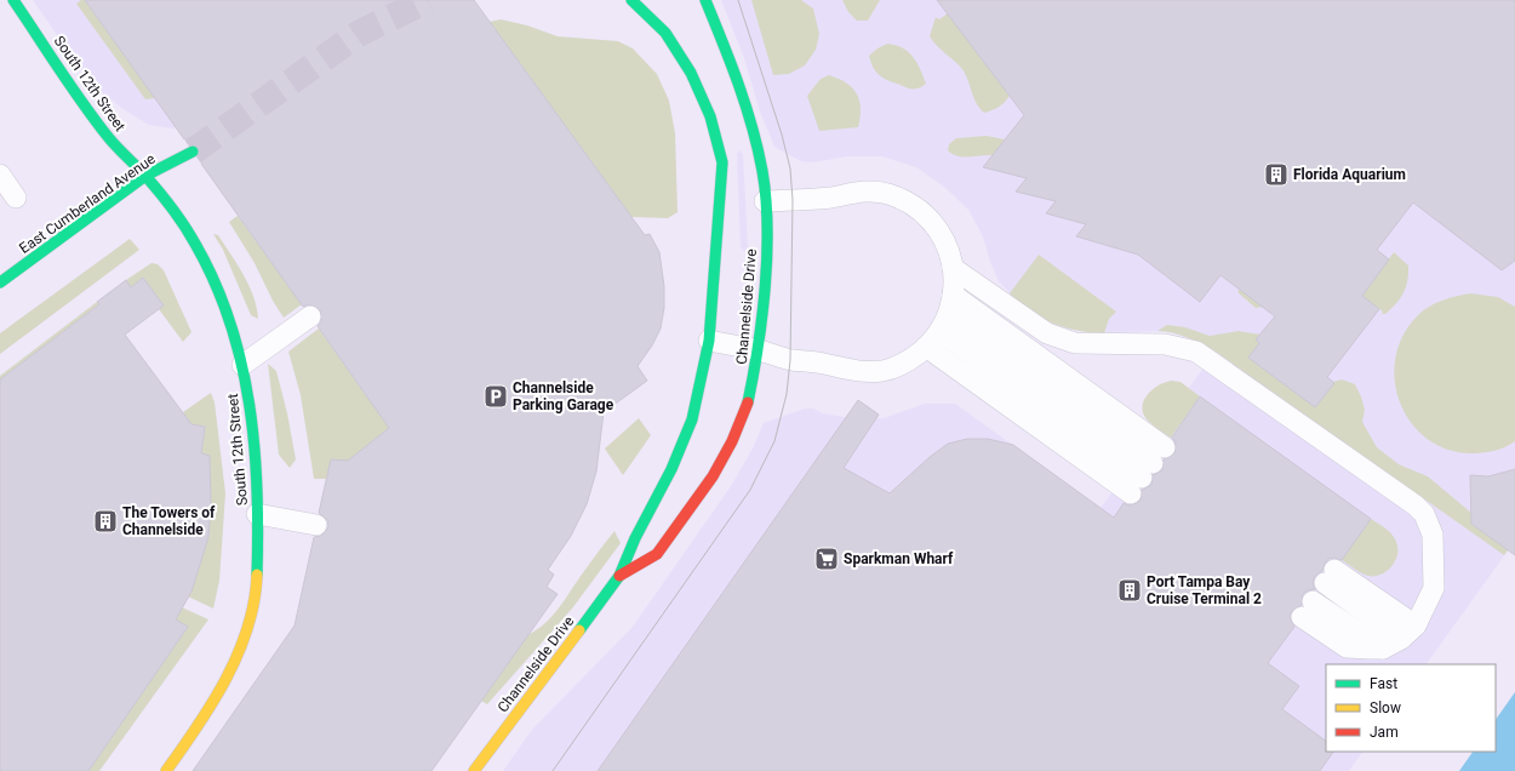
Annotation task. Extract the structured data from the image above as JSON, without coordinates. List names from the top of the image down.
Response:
{
  "streets": {
    "main road": ["South 12th Street", "East Cumberland Avenue", "Channelside Drive"]
  },
  "crossings": [
    ["South 12th Street", "East Cumberland Avenue"]
  ],
  "places": {
    "building": ["Florida Aquarium", "The Towers of Channelside", "Port Tampa Bay Cruise Terminal 2"],
    "parking": ["Channelside Parking Garage"],
    "supermarket": ["Sparkman Wharf"]
  },
  "legend": ["Fast", "Slow", "Jam"]
}
